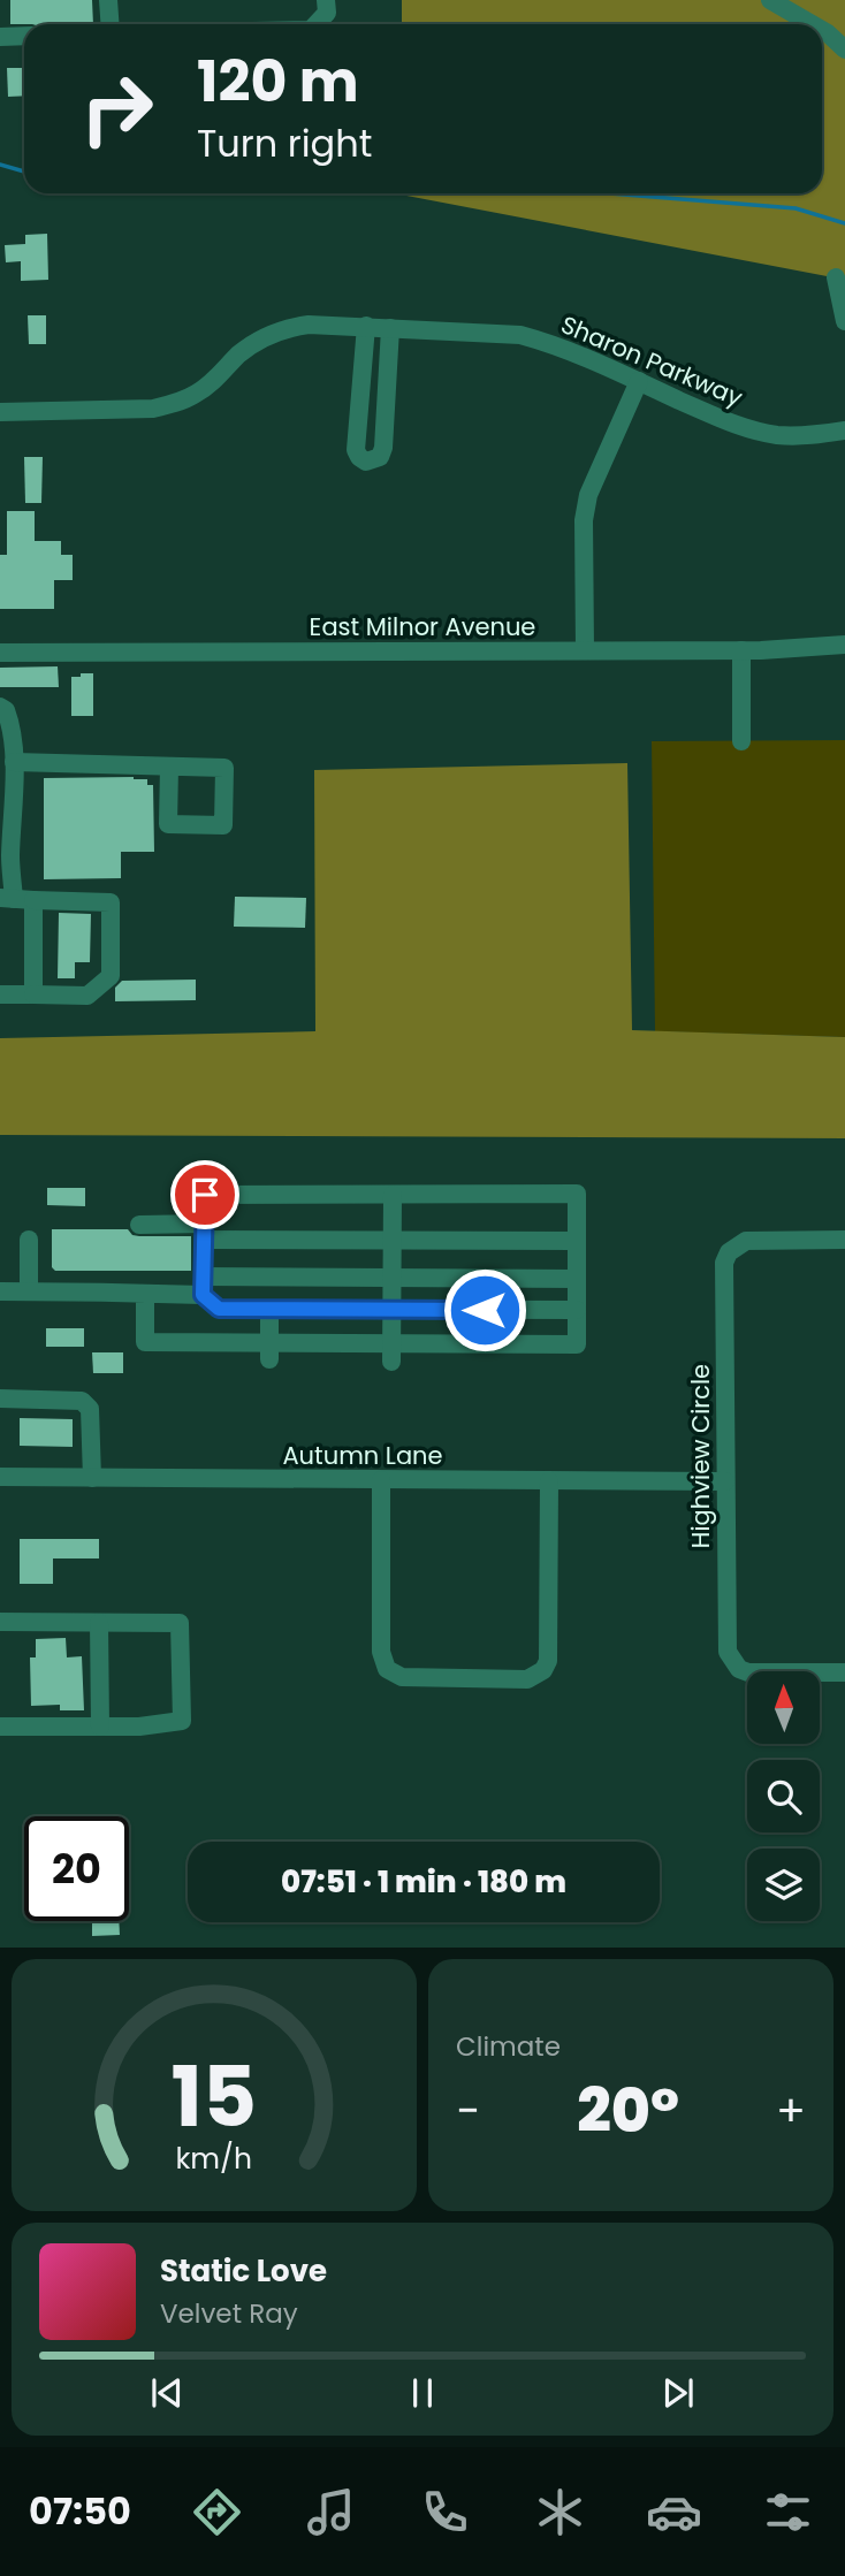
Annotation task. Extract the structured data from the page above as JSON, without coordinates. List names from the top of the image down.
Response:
{
  "streets": {
    "street": [
      "Sharon Parkway",
      "East Milnor Avenue",
      "Autumn Lane",
      "Highview Circle"
    ]
  },
  "crossings": [
    ["Autumn Lane", "Highview Circle"]
  ],
  "north": "top",
  "page": {
    "turn": ["120 m", "Turn right"],
    "limit": "20",
    "trip": "07:51 · 1 min · 180 m",
    "tile": "Climate",
    "heat": ["−", "20°", "+"],
    "song": ["Static Love", "Velvet Ray"],
    "tabs": "07:50",
    "gauge": ["15", "km/h"]
  }
}
